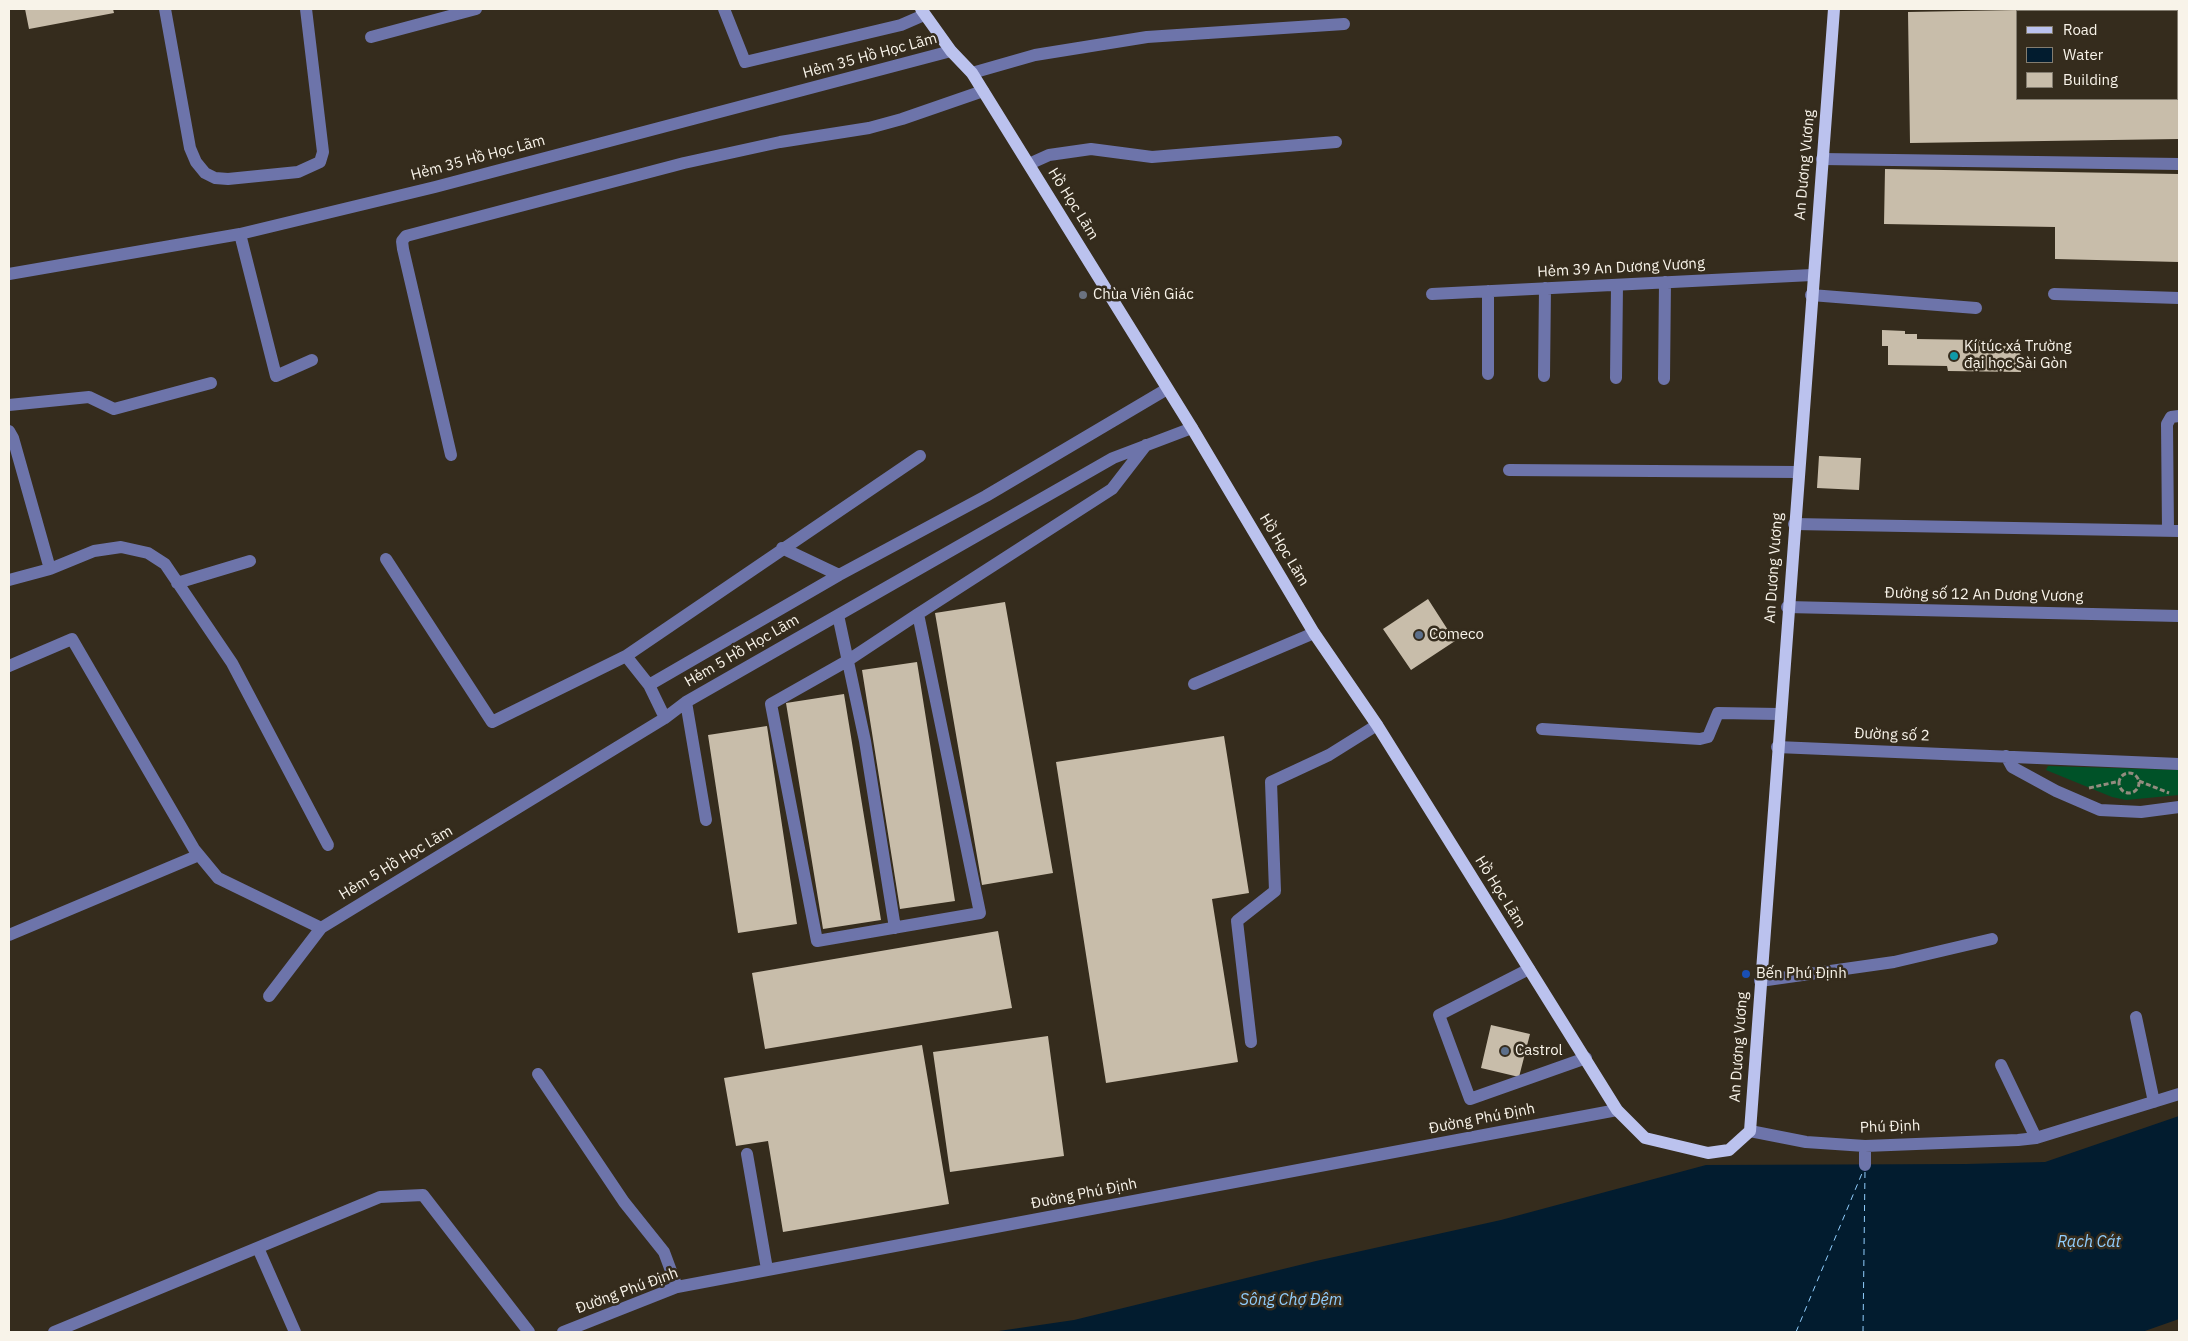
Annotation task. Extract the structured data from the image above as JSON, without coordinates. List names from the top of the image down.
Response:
{
  "streets": {
    "main road": ["An Dương Vương", "Hồ Học Lãm"],
    "street": [
      "Hẻm 35 Hồ Học Lãm",
      "Hẻm 39 An Dương Vương",
      "Đường số 12 An Dương Vương",
      "Hẻm 5 Hồ Học Lãm",
      "Đường số 2",
      "Đường Phú Định",
      "Phú Định"
    ]
  },
  "crossings": [
    ["Hẻm 35 Hồ Học Lãm", "Hồ Học Lãm"],
    ["An Dương Vương", "Hẻm 39 An Dương Vương"],
    ["An Dương Vương", "Đường số 12 An Dương Vương"],
    ["An Dương Vương", "Đường số 2"],
    ["An Dương Vương", "Phú Định"],
    ["Hồ Học Lãm", "Hẻm 5 Hồ Học Lãm"],
    ["Hồ Học Lãm", "Đường Phú Định"]
  ],
  "water": ["Rạch Cát", "Sông Chợ Đệm"],
  "places": [
    "Chùa Viên Giác",
    "Kí túc xá Trường đại học Sài Gòn",
    "Comeco",
    "Bến Phú Định",
    "Castrol"
  ],
  "legend": ["Road", "Water", "Building"]
}
